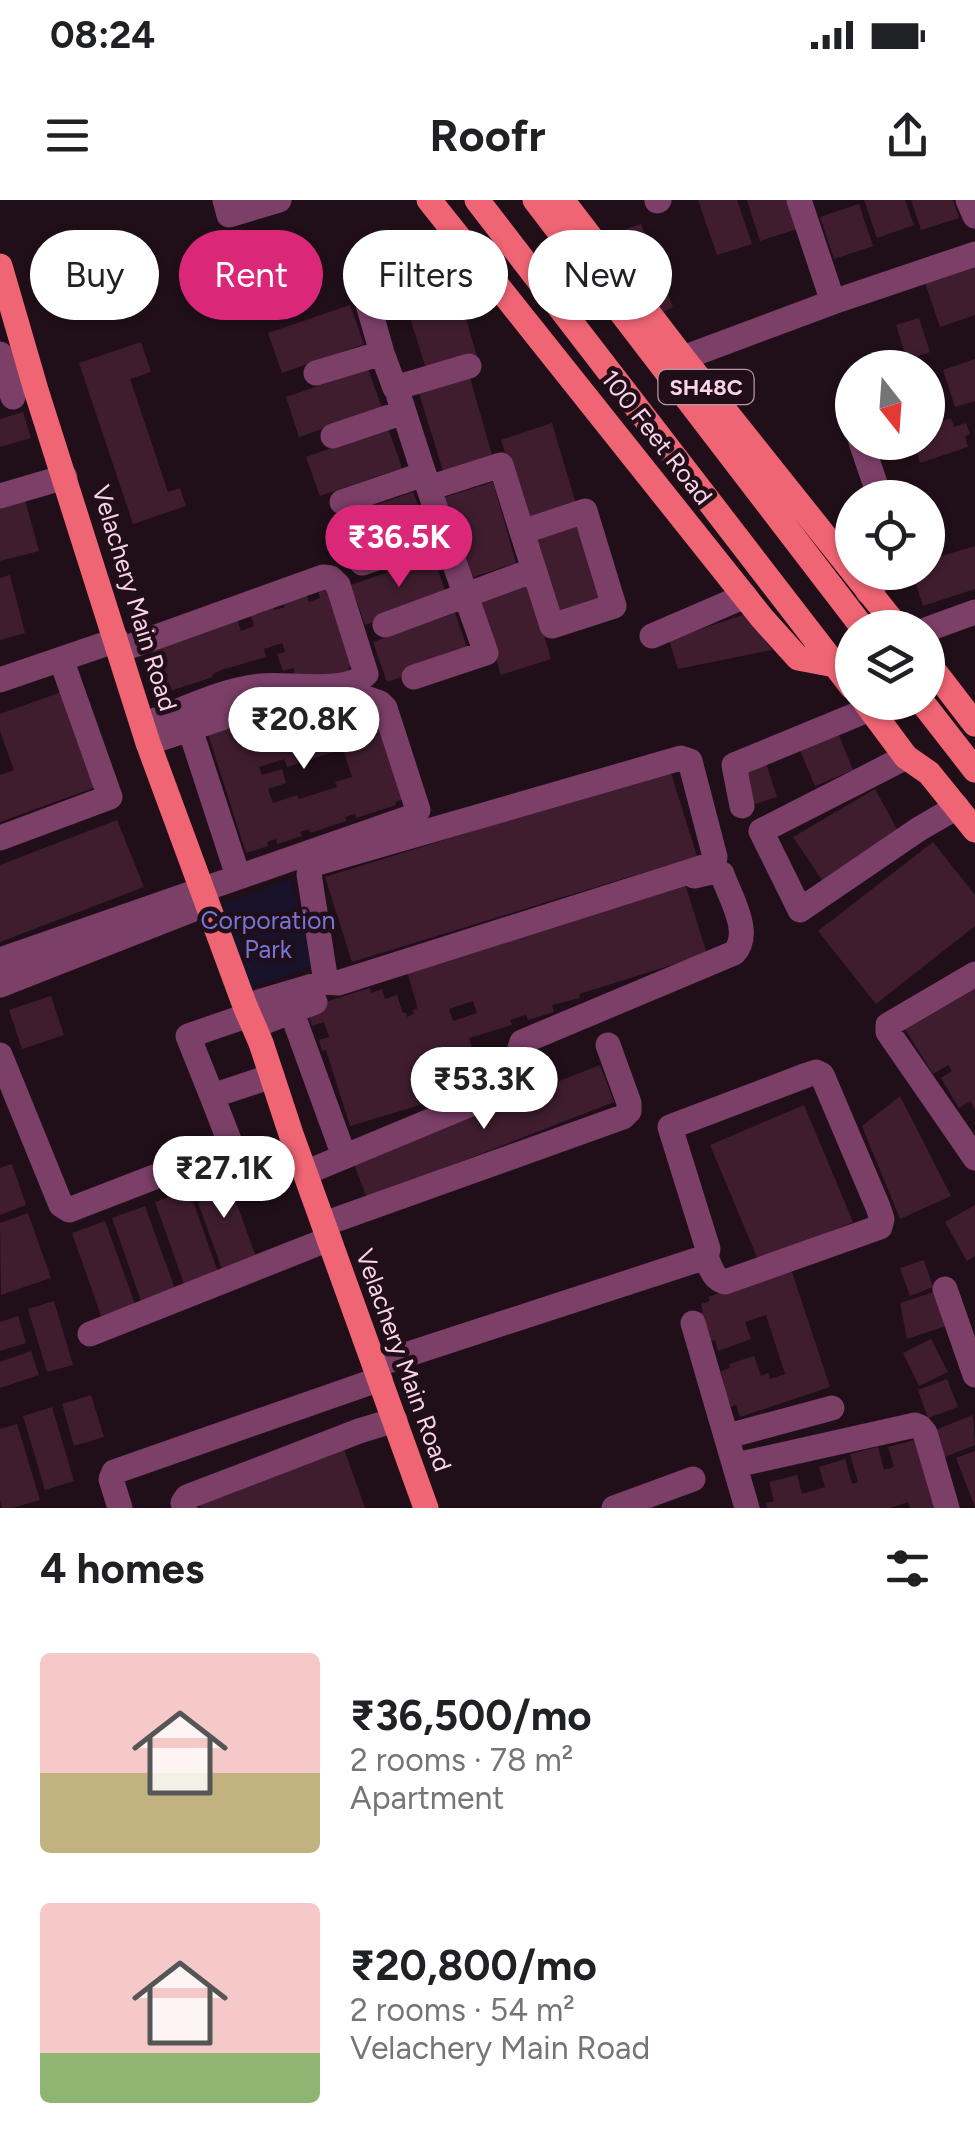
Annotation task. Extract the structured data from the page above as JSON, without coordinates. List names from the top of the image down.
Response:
{
  "streets": {
    "main road": ["SH48C", "100 Feet Road", "Velachery Main Road"]
  },
  "parks": ["Corporation Park"],
  "north": "bottom",
  "page": {
    "status": "08:24",
    "header": "Roofr",
    "chip": [
      "Buy",
      "Rent",
      "Filters",
      "New"
    ],
    "price": [
      "₹36.5K",
      "₹20.8K",
      "₹53.3K",
      "₹27.1K"
    ],
    "heading": "4 homes",
    "list": [
      {
        "name": "₹36,500/mo",
        "note": "2 rooms · 78 m² · Apartment"
      },
      {
        "name": "₹20,800/mo",
        "note": "2 rooms · 54 m² · Velachery Main Road"
      }
    ]
  }
}
